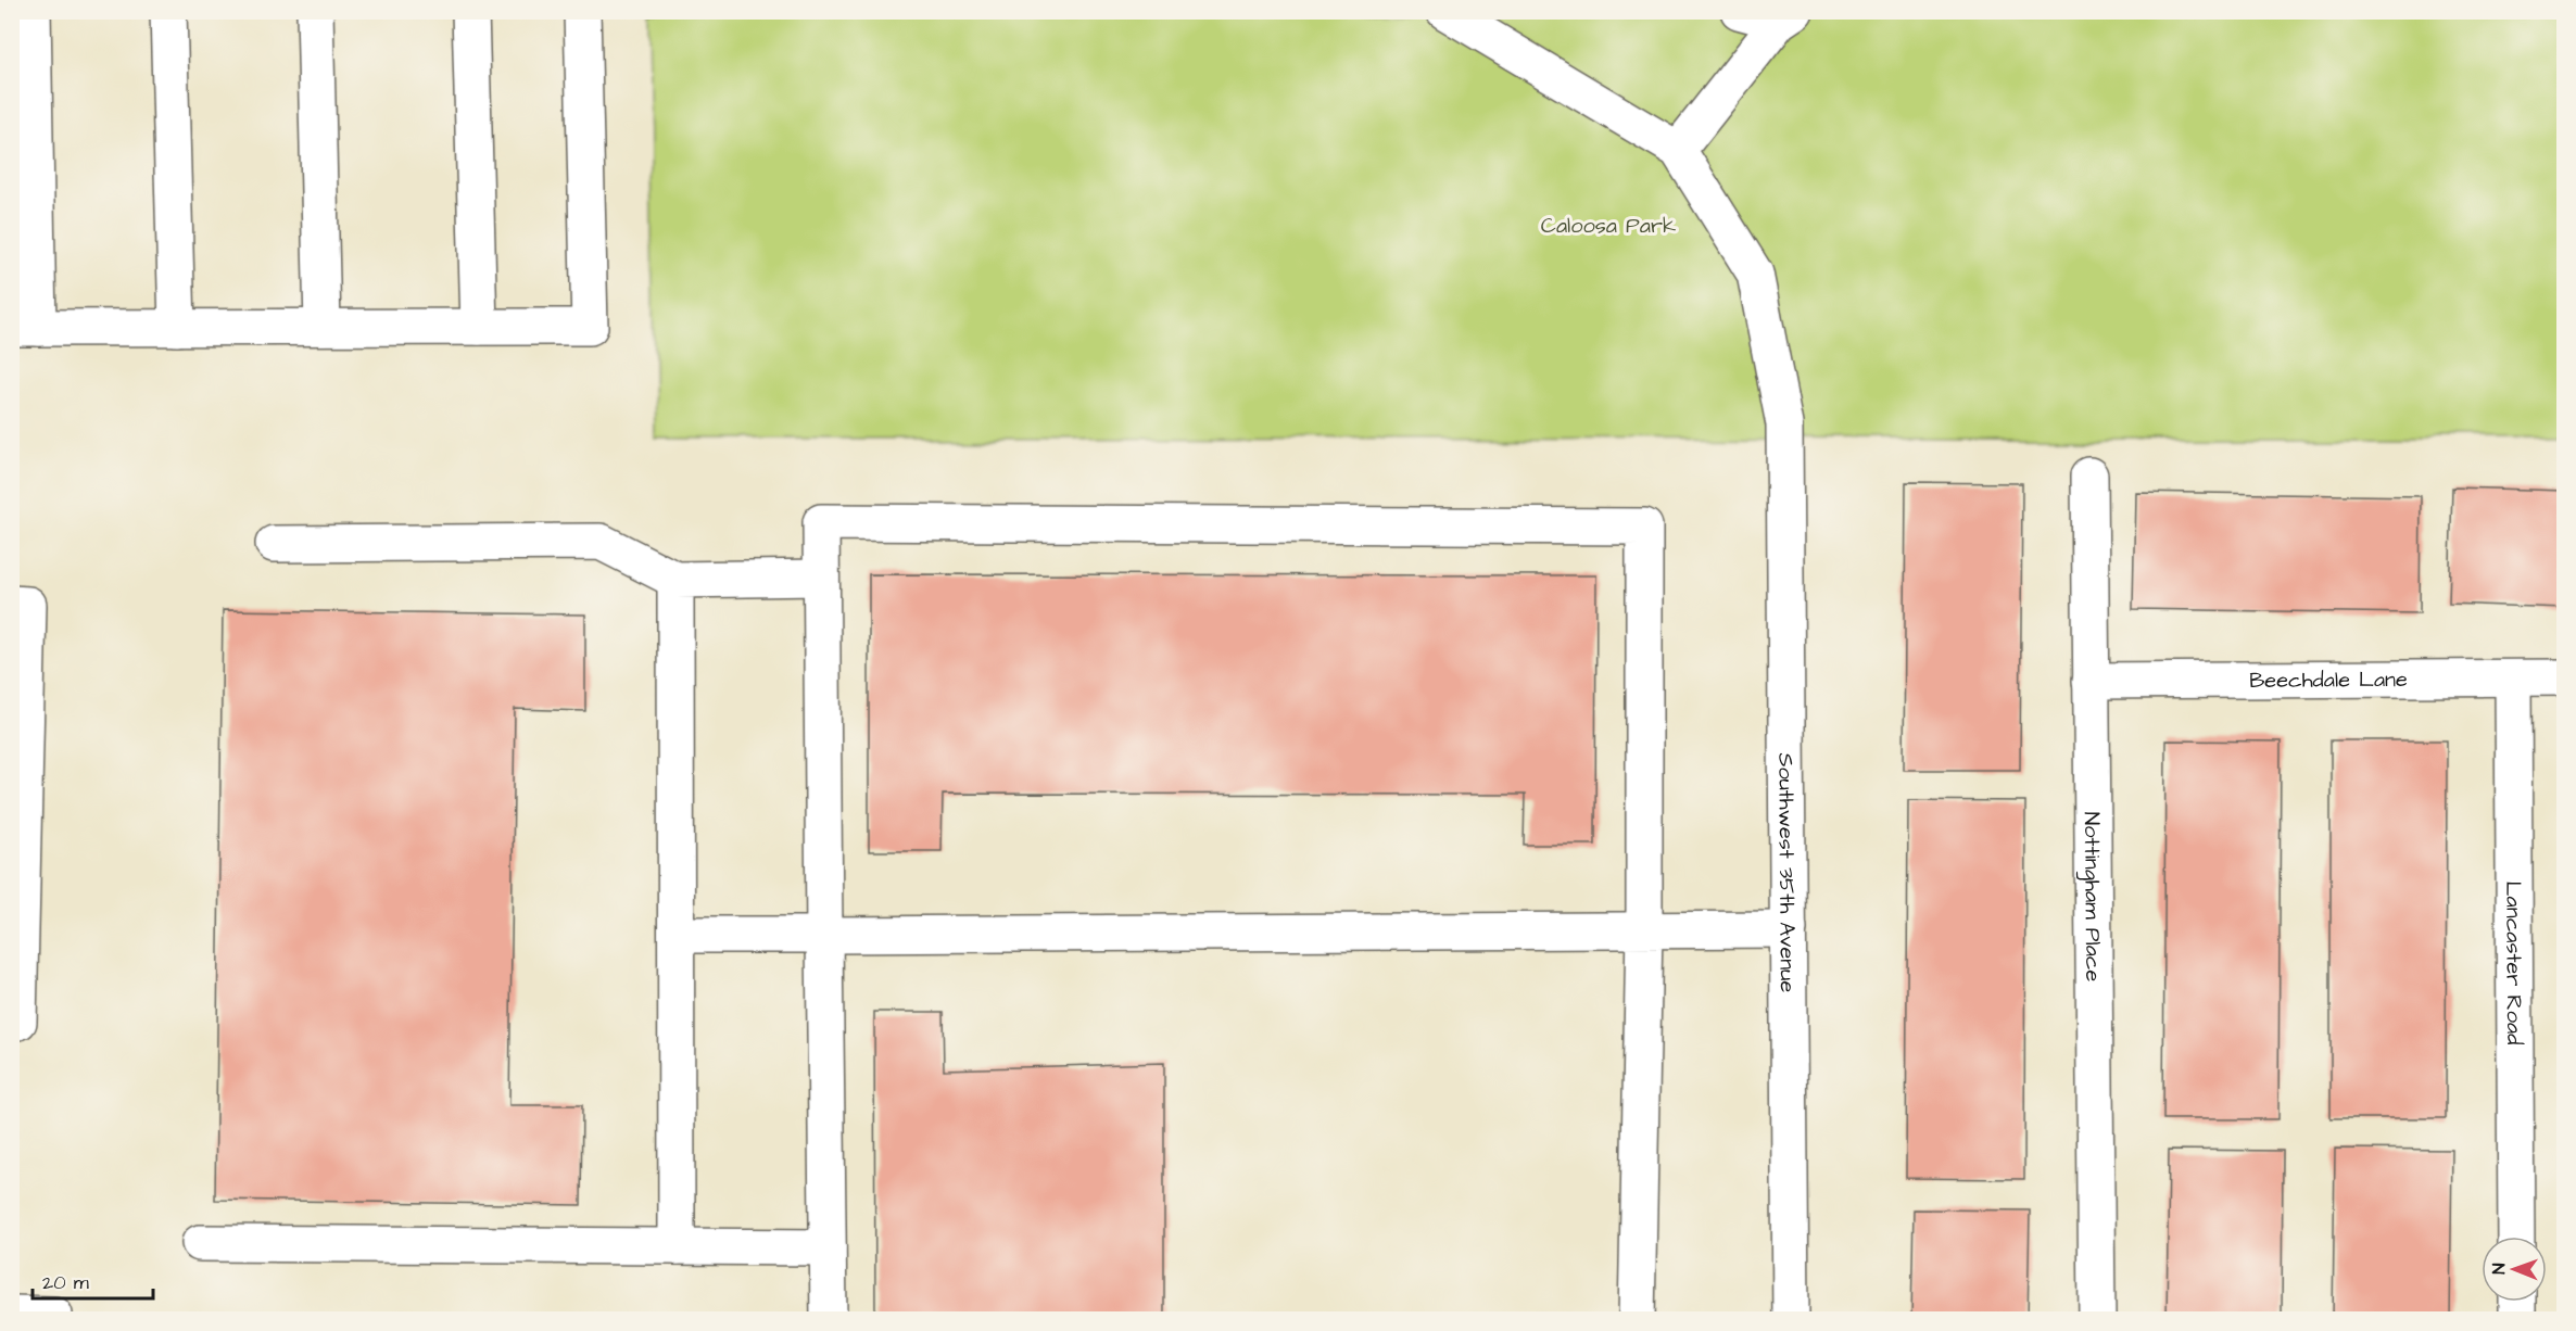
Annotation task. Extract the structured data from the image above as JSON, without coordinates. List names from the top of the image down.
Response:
{
  "streets": {
    "street": [
      "Beechdale Lane",
      "Southwest 35th Avenue",
      "Nottingham Place",
      "Lancaster Road"
    ]
  },
  "crossings": [
    ["Beechdale Lane", "Nottingham Place"],
    ["Beechdale Lane", "Lancaster Road"]
  ],
  "parks": ["Caloosa Park"],
  "scale_bar": "20 m",
  "north": "left"
}
